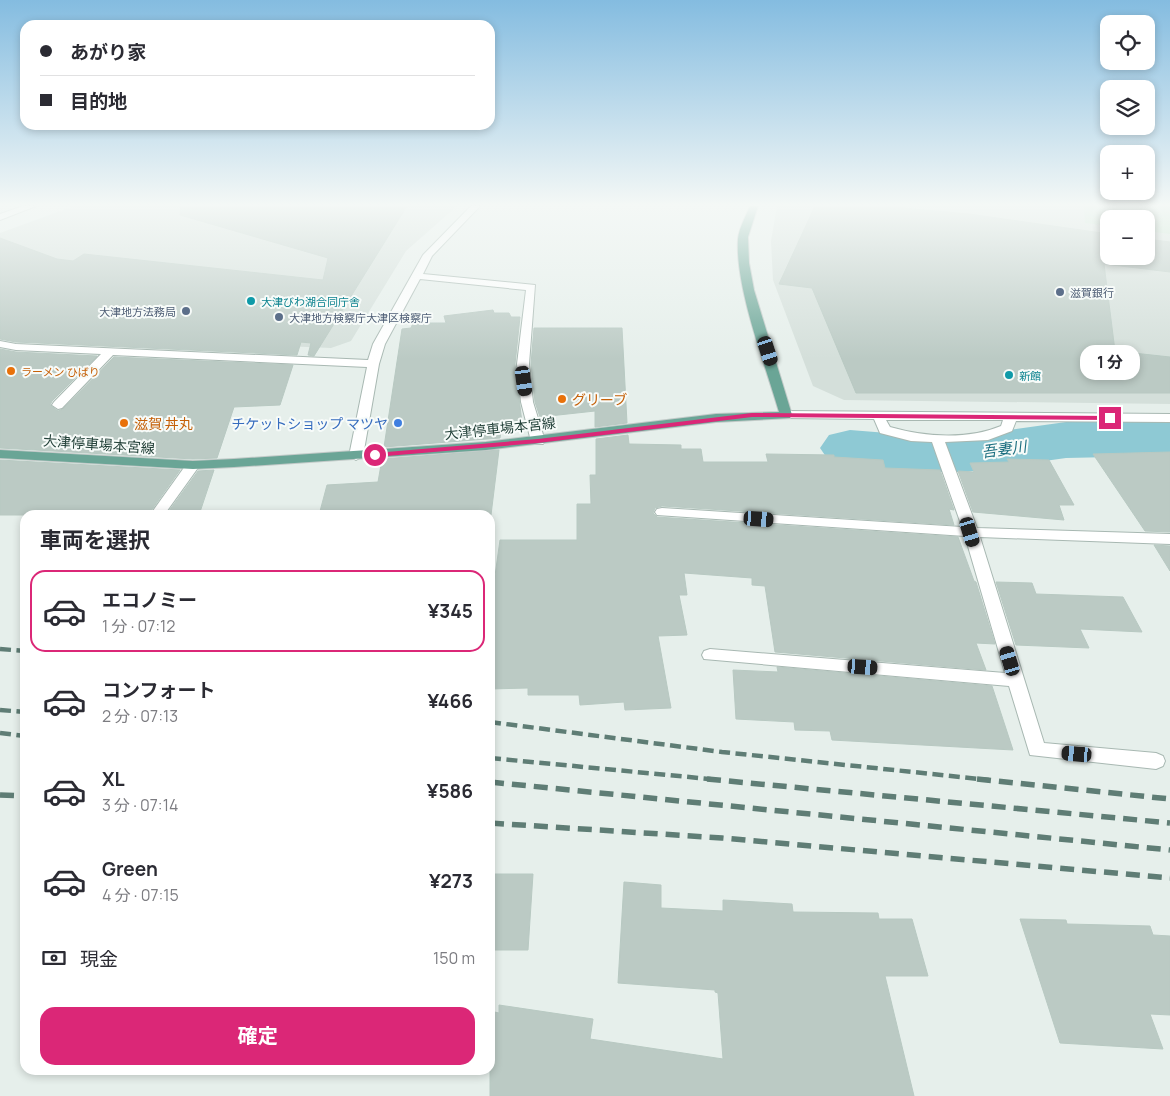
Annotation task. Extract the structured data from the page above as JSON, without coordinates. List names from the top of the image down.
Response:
{
  "streets": {
    "main road": ["大津停車場本宮線"]
  },
  "water": ["吾妻川"],
  "places": [
    "滋賀銀行",
    "大津びわ湖合同庁舎",
    "大津地方法務局",
    "大津地方検察庁大津区検察庁",
    "ラーメン ひばり",
    "新館",
    "グリーブ",
    "滋賀 丼丸",
    "チケットショップ マツヤ"
  ],
  "page": {
    "map_buttons": ["+", "−"],
    "banner": ["あがり家", "目的地"],
    "bubble": "1 分",
    "heading": "車両を選択",
    "list": [
      {
        "name": "エコノミー",
        "note": "1 分 · 07:12",
        "value": "¥345"
      },
      {
        "name": "コンフォート",
        "note": "2 分 · 07:13",
        "value": "¥466"
      },
      {
        "name": "XL",
        "note": "3 分 · 07:14",
        "value": "¥586"
      },
      {
        "name": "Green",
        "note": "4 分 · 07:15",
        "value": "¥273"
      }
    ],
    "pay": ["現金", "150 m"],
    "buttons": "確定"
  }
}
